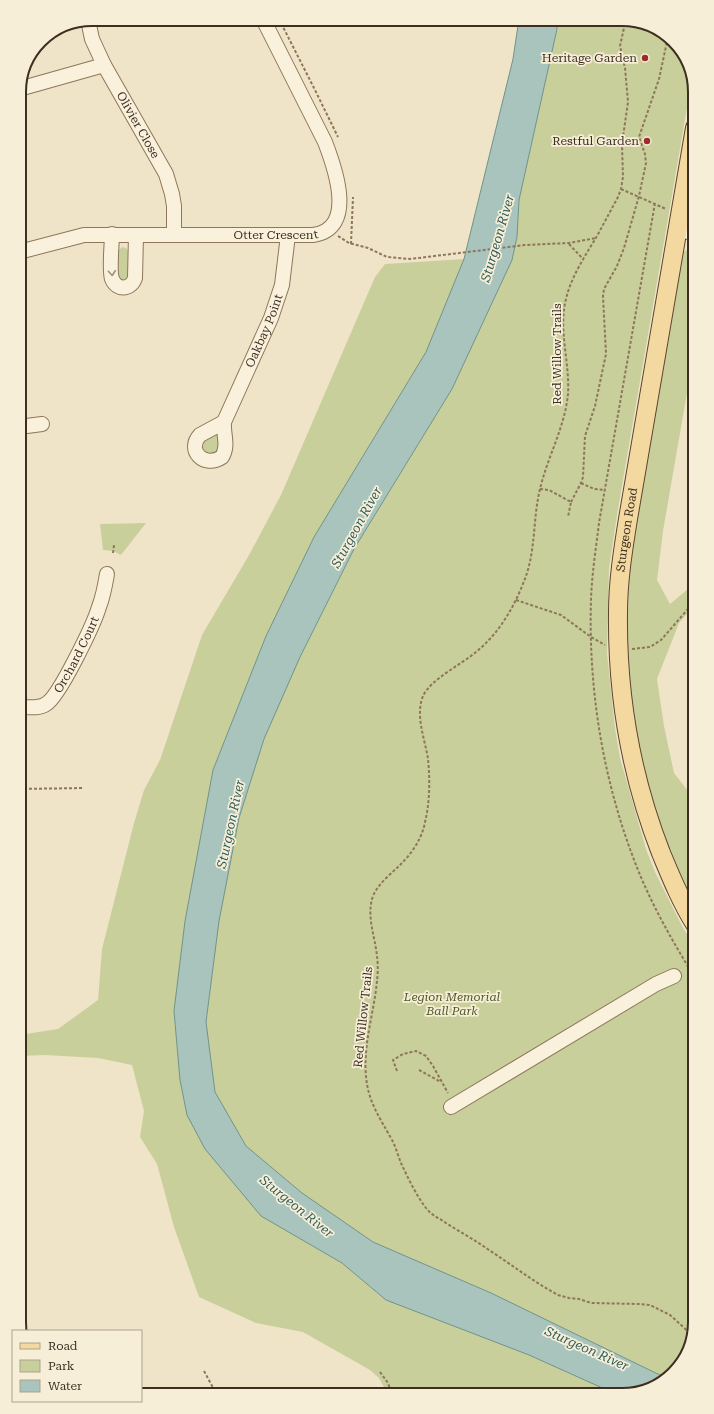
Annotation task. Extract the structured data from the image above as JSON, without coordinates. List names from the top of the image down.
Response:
{
  "streets": {
    "main road": ["Sturgeon Road"],
    "street": [
      "Olivier Close",
      "Otter Crescent",
      "Oakbay Point",
      "Orchard Court"
    ],
    "path": ["Red Willow Trails"]
  },
  "crossings": [
    ["Olivier Close", "Otter Crescent"],
    ["Otter Crescent", "Oakbay Point"]
  ],
  "water": ["Sturgeon River"],
  "parks": ["Legion Memorial Ball Park"],
  "places": ["Heritage Garden", "Restful Garden"],
  "legend": ["Road", "Park", "Water"]
}
